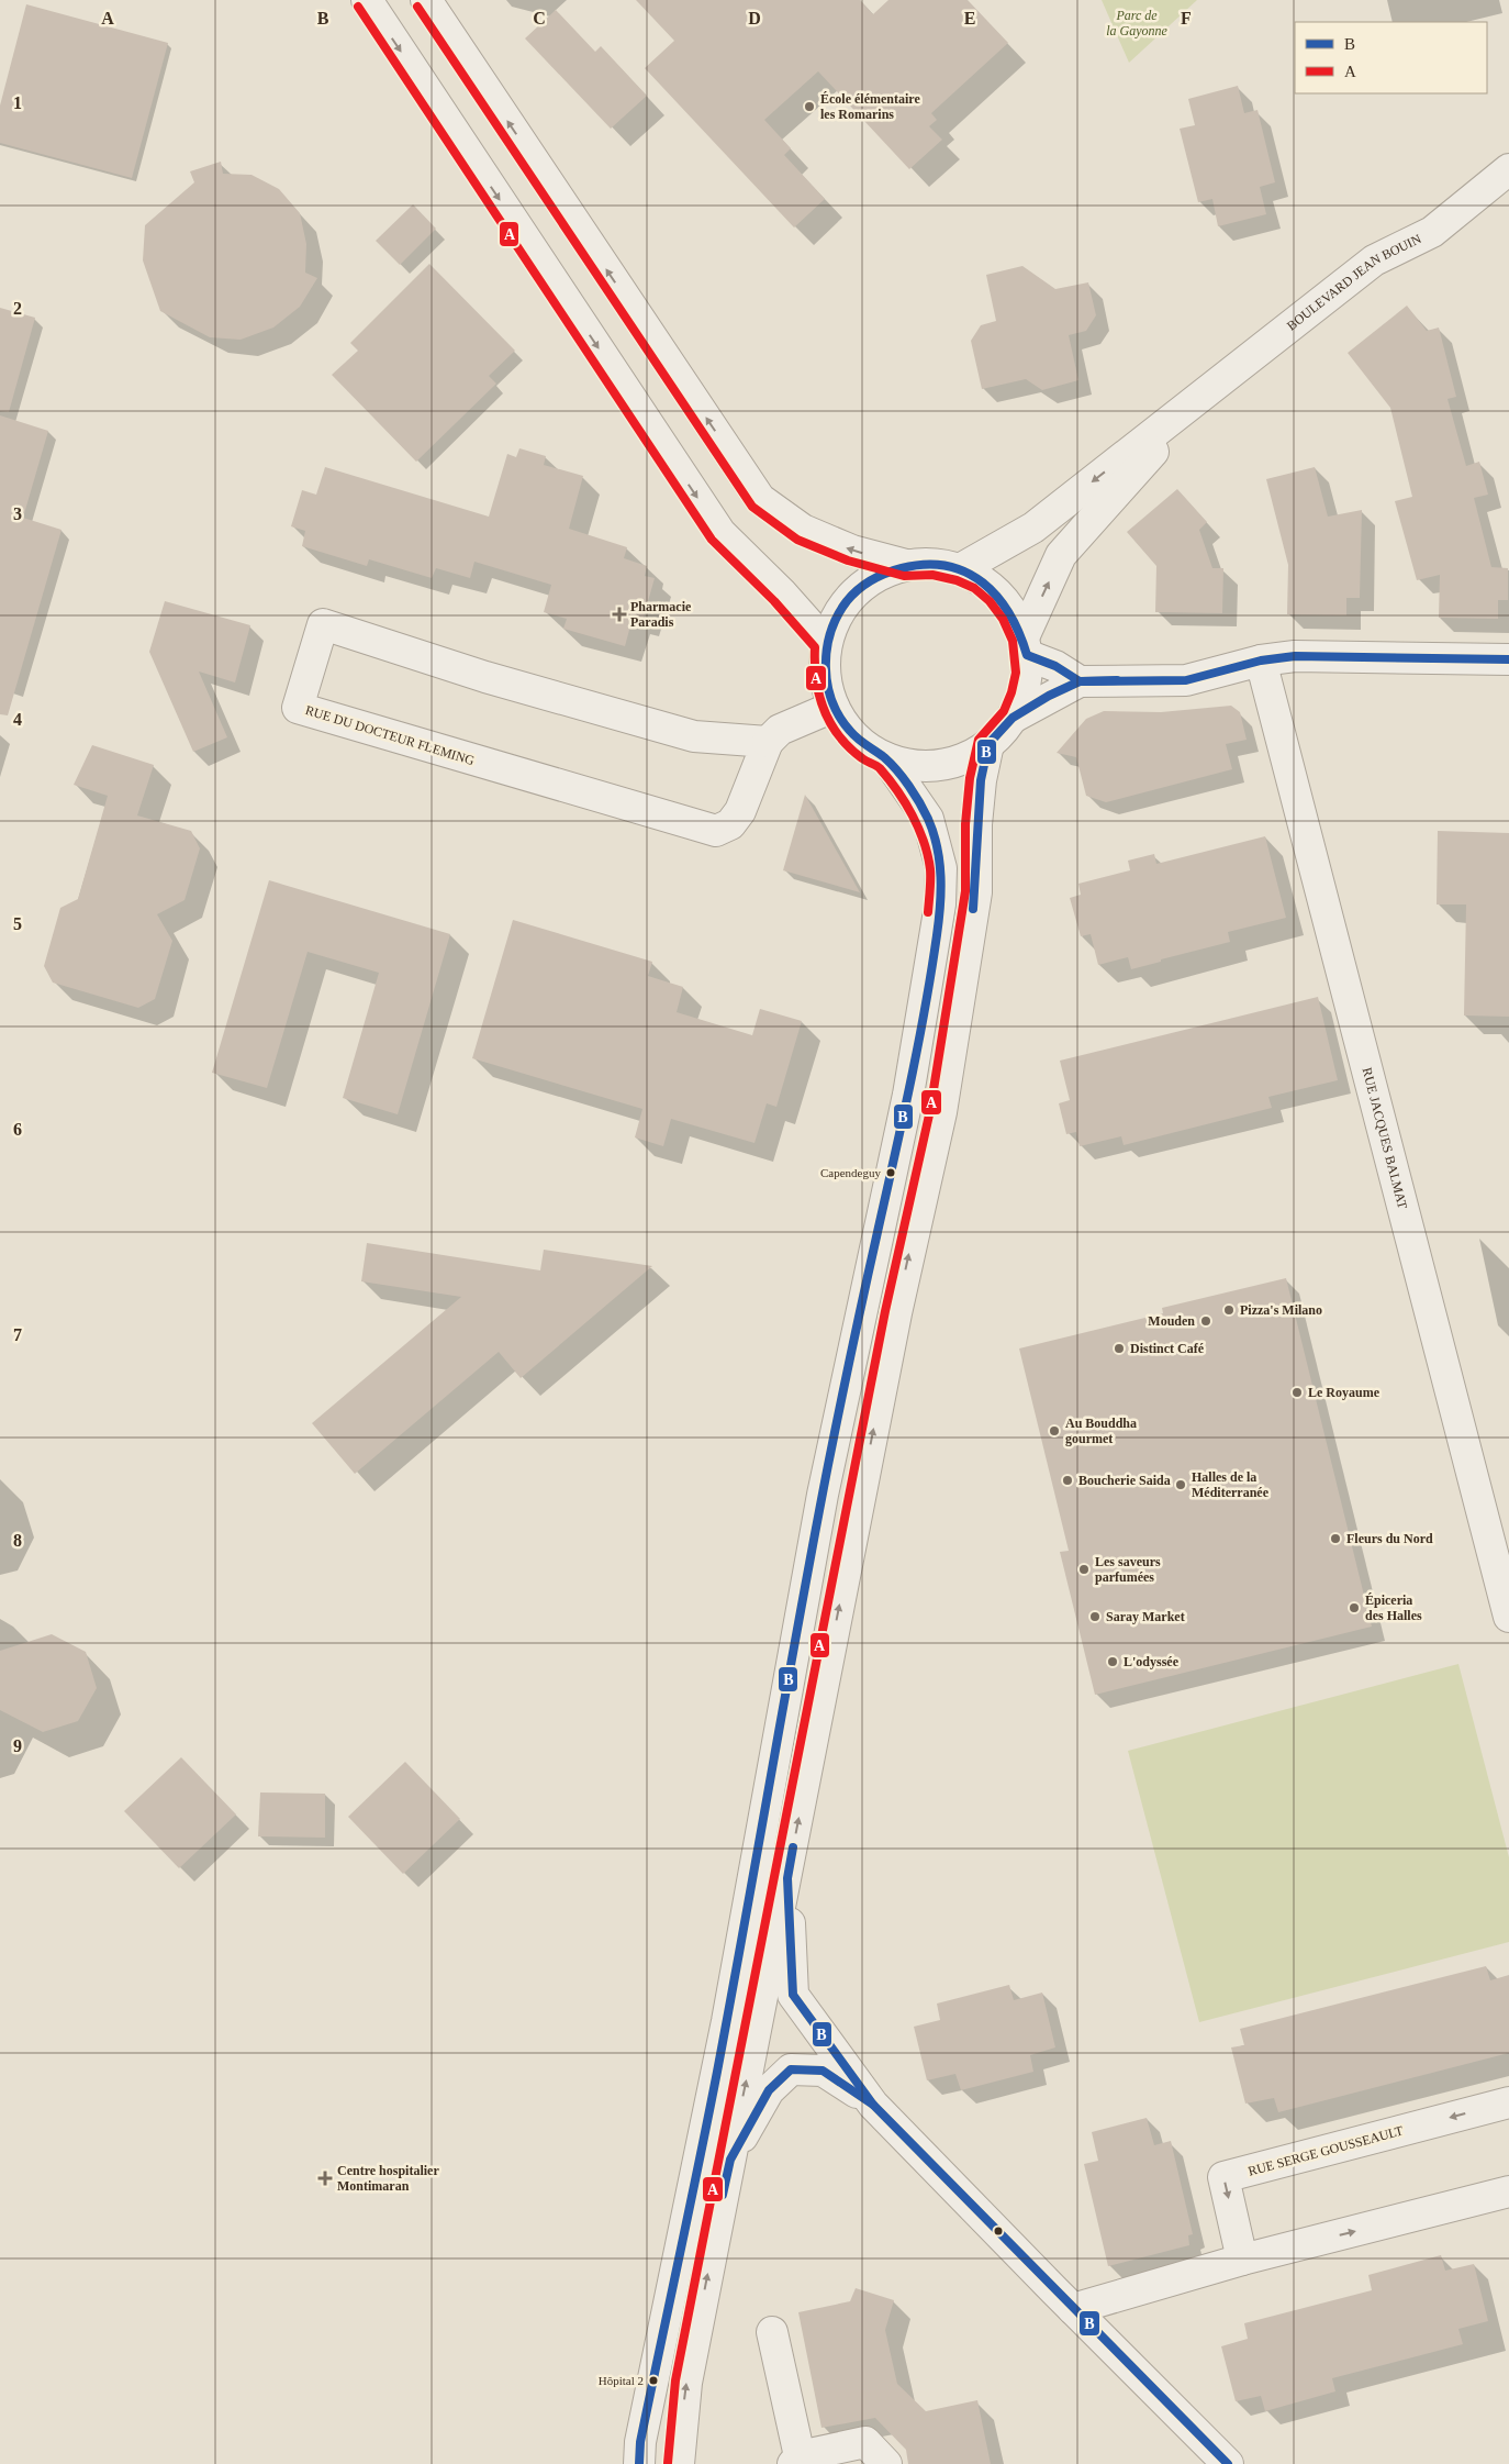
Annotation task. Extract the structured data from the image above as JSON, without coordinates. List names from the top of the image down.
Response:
{
  "streets": {
    "street": [
      "BOULEVARD JEAN BOUIN",
      "RUE DU DOCTEUR FLEMING",
      "RUE JACQUES BALMAT",
      "RUE SERGE GOUSSEAULT"
    ]
  },
  "parks": ["Parc de la Gayonne"],
  "places": {
    "other": [
      "École élémentaire les Romarins",
      "Capendeguy",
      "Pizza's Milano",
      "Mouden",
      "Distinct Café",
      "Le Royaume",
      "Au Bouddha gourmet",
      "Boucherie Saida",
      "Halles de la Méditerranée",
      "Fleurs du Nord",
      "Les saveurs parfumées",
      "Épiceria des Halles",
      "Saray Market",
      "L'odyssée",
      "Hôpital 2"
    ],
    "health": ["Pharmacie Paradis", "Centre hospitalier Montimaran"]
  },
  "lines": ["transit line A", "transit line B"],
  "legend": ["B", "A"],
  "grid": {
    "columns": [
      "A",
      "B",
      "C",
      "D",
      "E",
      "F"
    ],
    "rows": [
      "1",
      "2",
      "3",
      "4",
      "5",
      "6",
      "7",
      "8",
      "9"
    ]
  }
}
